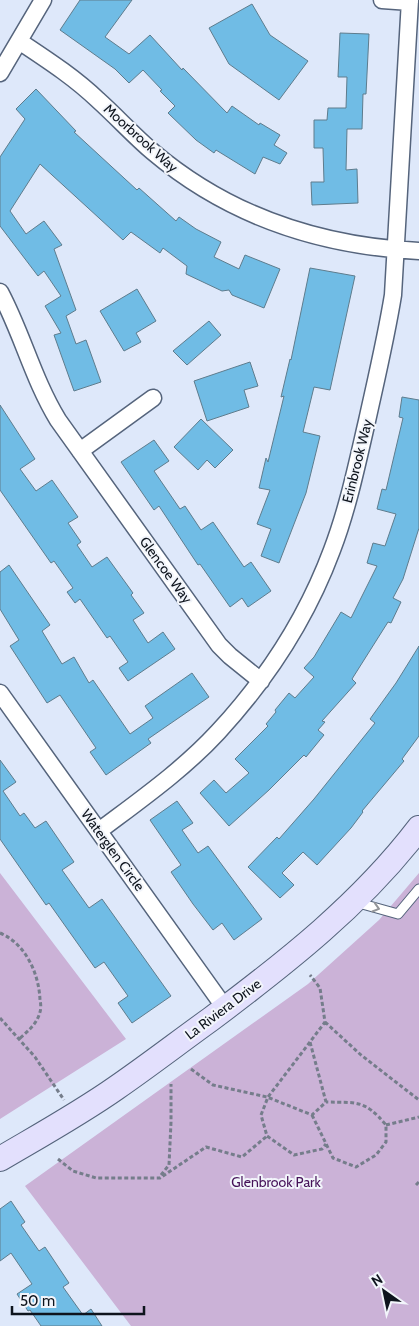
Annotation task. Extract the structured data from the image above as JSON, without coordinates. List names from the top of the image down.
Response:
{
  "streets": {
    "street": [
      "Moorbrook Way",
      "Erinbrook Way",
      "Glencoe Way",
      "Waterglen Circle",
      "La Riviera Drive"
    ]
  },
  "crossings": [
    ["Moorbrook Way", "Erinbrook Way"],
    ["Erinbrook Way", "Glencoe Way"],
    ["Erinbrook Way", "Waterglen Circle"],
    ["Waterglen Circle", "La Riviera Drive"]
  ],
  "parks": ["Glenbrook Park"],
  "scale_bar": "50 m",
  "north": "top left"
}
